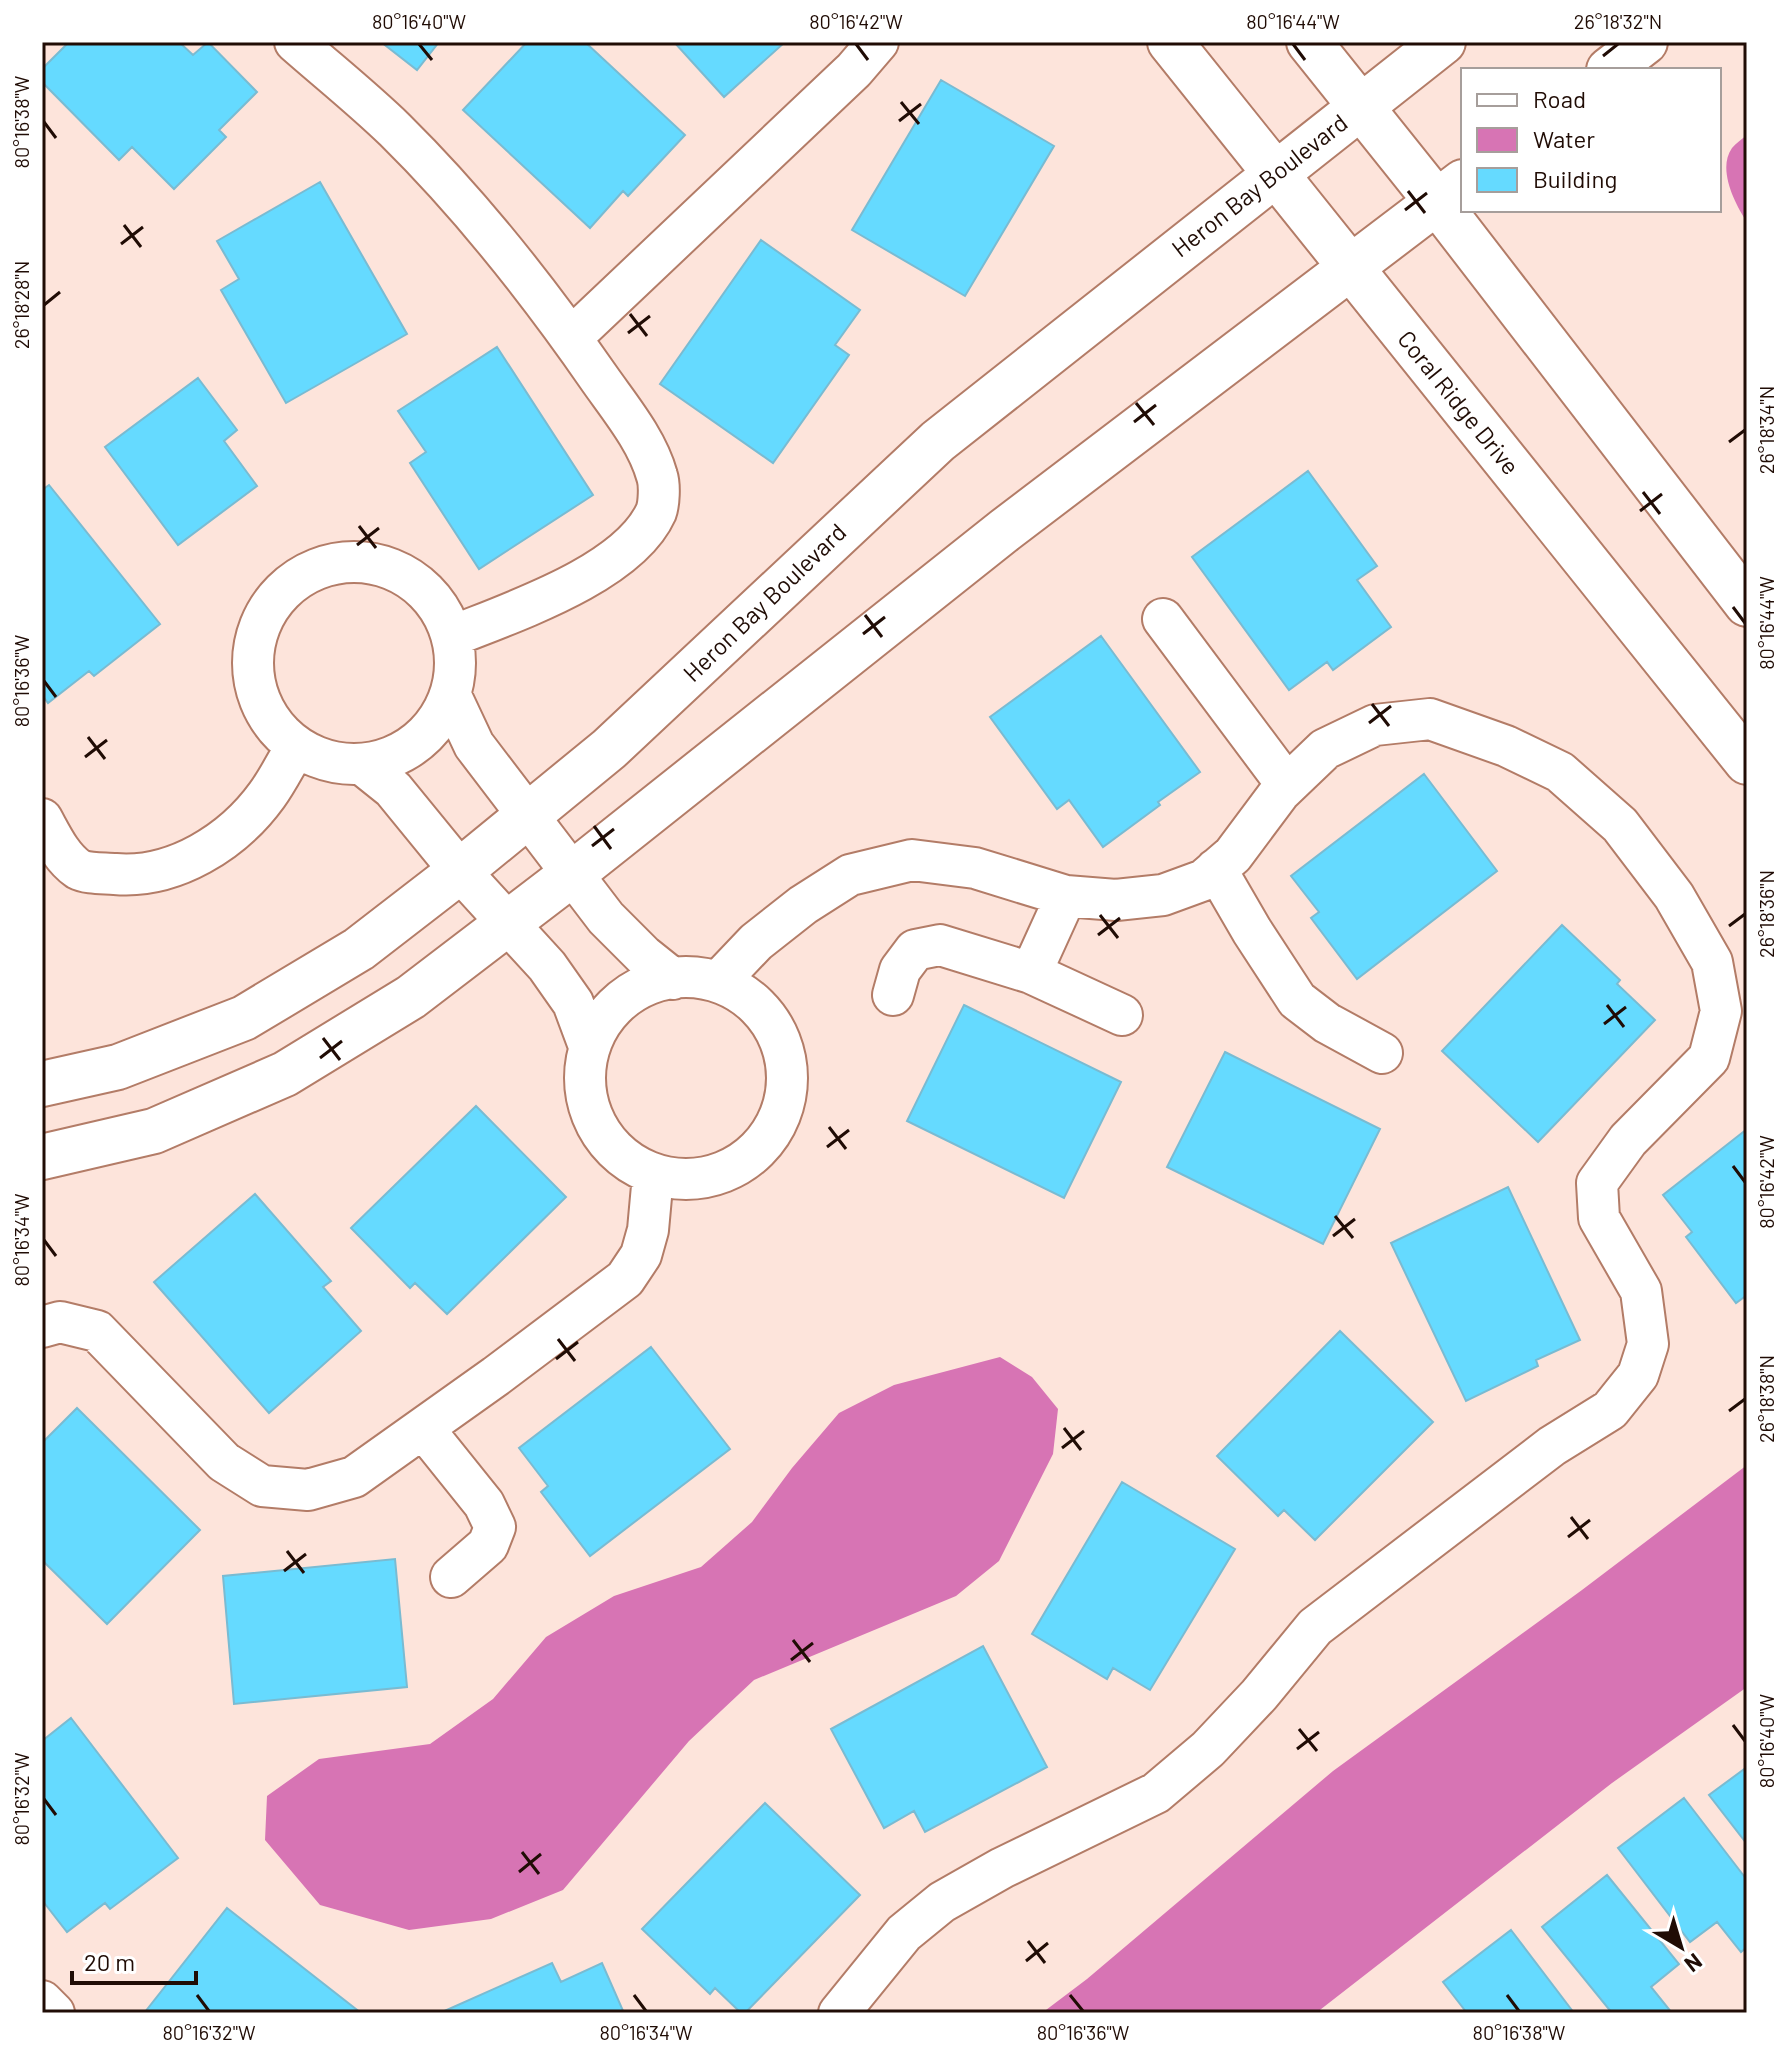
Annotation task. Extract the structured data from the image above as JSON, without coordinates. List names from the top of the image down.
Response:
{
  "streets": {
    "street": ["Heron Bay Boulevard", "Coral Ridge Drive"]
  },
  "crossings": [
    ["Heron Bay Boulevard", "Coral Ridge Drive"]
  ],
  "legend": ["Road", "Water", "Building"],
  "scale_bar": "20 m",
  "north": "bottom right",
  "coordinates": [
    "80°16'40\"W",
    "80°16'42\"W",
    "80°16'44\"W",
    "26°18'32\"N",
    "80°16'38\"W",
    "26°18'28\"N",
    "26°18'34\"N",
    "80°16'36\"W",
    "26°18'36\"N",
    "80°16'34\"W",
    "26°18'38\"N",
    "80°16'32\"W"
  ]
}
